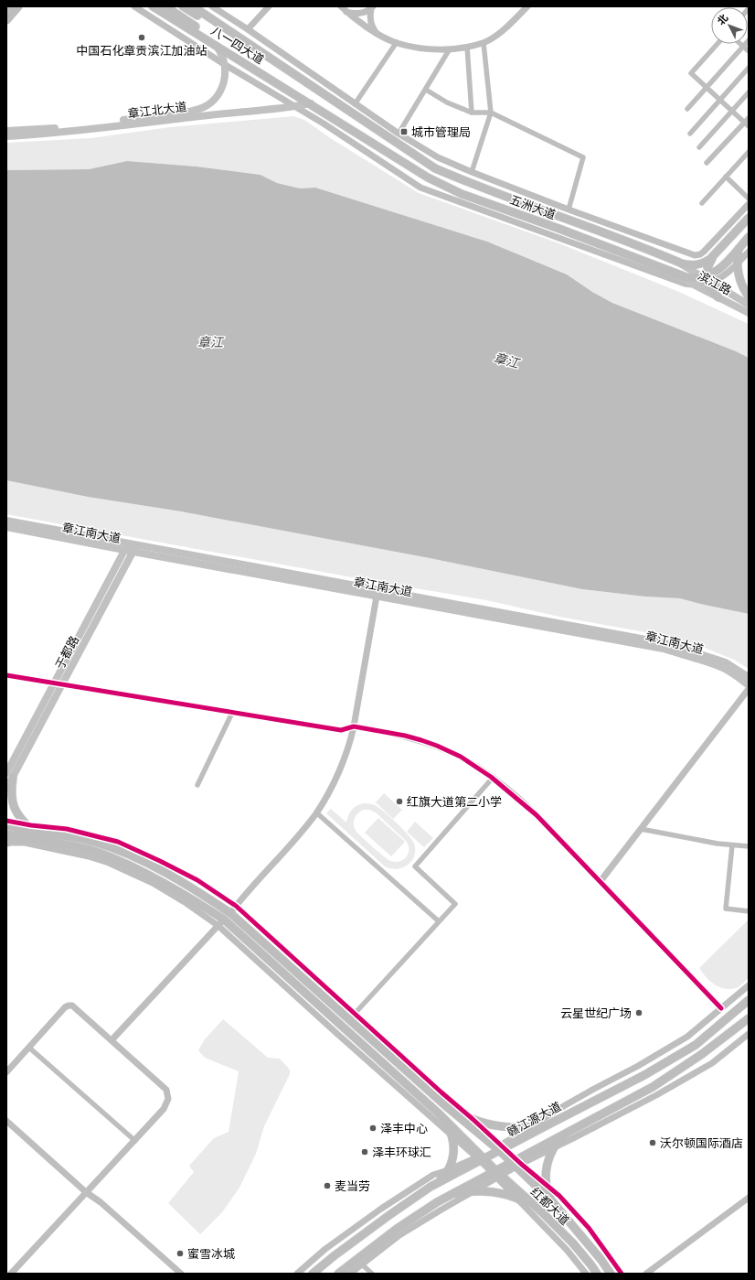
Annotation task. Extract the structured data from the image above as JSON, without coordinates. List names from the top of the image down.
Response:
{
  "streets": {
    "main road": [
      "八一四大道",
      "章江北大道",
      "五洲大道",
      "滨江路",
      "章江南大道",
      "于都路",
      "赣江源大道",
      "红都大道"
    ]
  },
  "crossings": [
    ["八一四大道", "章江北大道"],
    ["八一四大道", "五洲大道"],
    ["章江北大道", "五洲大道"],
    ["五洲大道", "滨江路"],
    ["章江南大道", "于都路"],
    ["赣江源大道", "红都大道"]
  ],
  "water": ["章江"],
  "places": {
    "other": [
      "中国石化章贡滨江加油站",
      "红旗大道第二小学",
      "云星世纪广场",
      "泽丰中心",
      "沃尔顿国际酒店",
      "泽丰环球汇",
      "麦当劳",
      "蜜雪冰城"
    ],
    "transit": ["城市管理局"]
  },
  "north": "top left"
}
